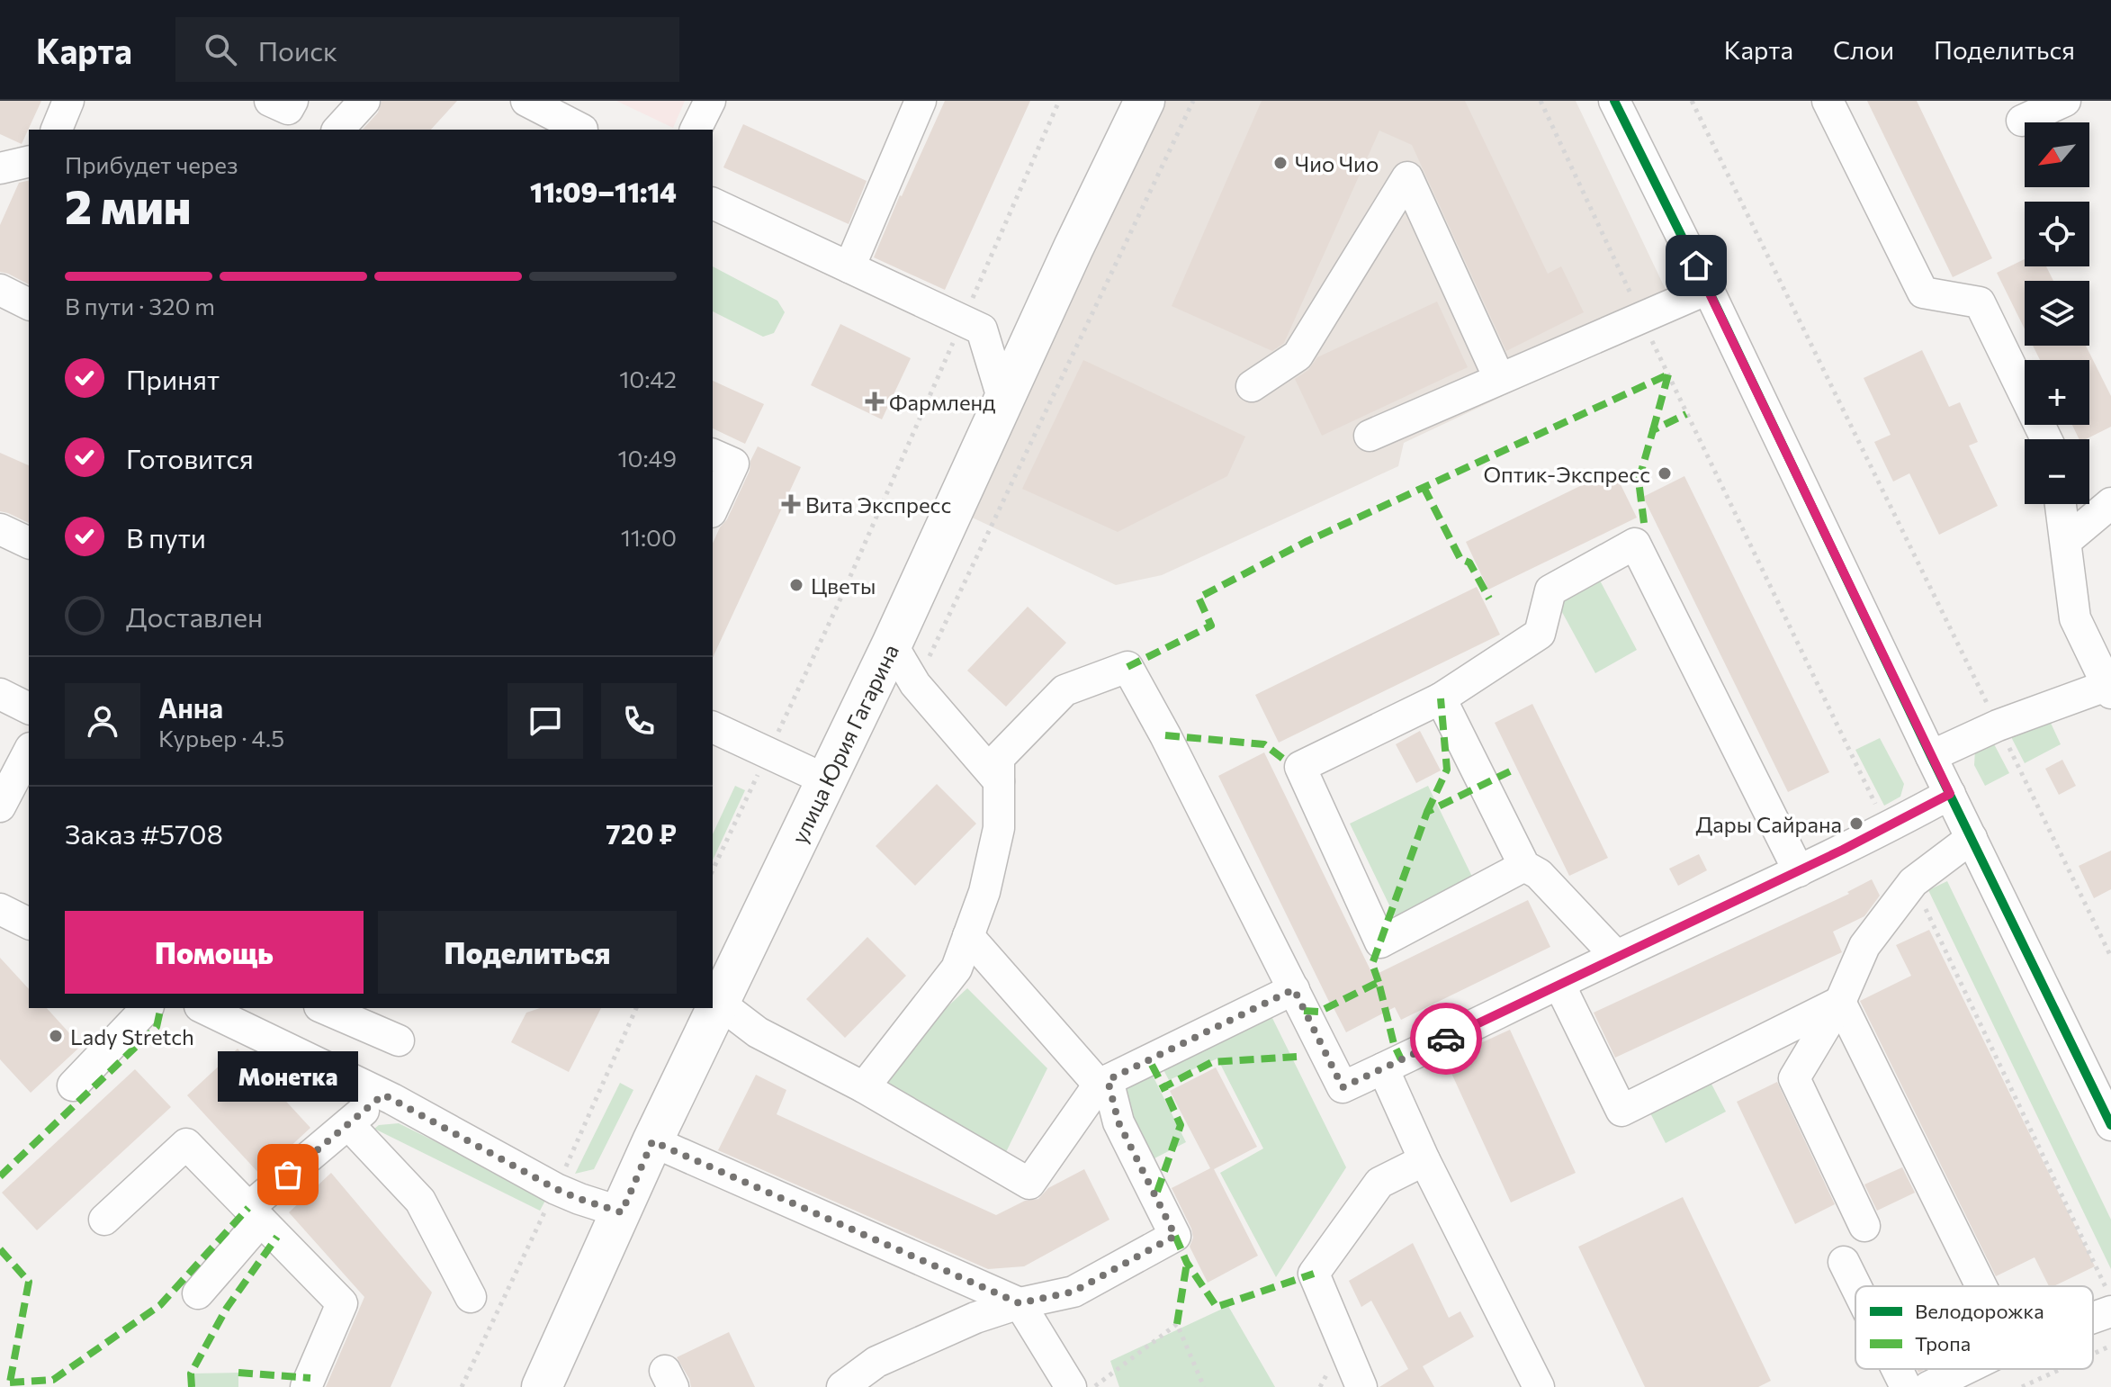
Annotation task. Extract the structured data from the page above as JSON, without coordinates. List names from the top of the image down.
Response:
{
  "streets": {
    "main road": ["улица Юрия Гагарина"]
  },
  "places": {
    "other": [
      "Чио Чио",
      "Оптик-Экспресс",
      "Цветы",
      "Дары Сайрана",
      "Lady Stretch",
      "Монетка"
    ],
    "health": ["Фармленд", "Вита Экспресс"]
  },
  "legend": ["Велодорожка", "Тропа"],
  "north": "bottom left",
  "page": {
    "header": "Карта",
    "search": "Поиск",
    "nav": ["Карта", "Слои", "Поделиться"],
    "map_buttons": ["+", "−"],
    "heading": ["2 мин", "Прибудет через", "11:09–11:14"],
    "panel": [
      "Анна",
      "Курьер · 4.5",
      "Заказ #5708",
      "720 ₽"
    ],
    "bar": "В пути · 320 m",
    "list": [
      ["Принят", "10:42"],
      ["Готовится", "10:49"],
      ["В пути", "11:00"],
      "Доставлен"
    ],
    "buttons": ["Помощь", "Поделиться"],
    "bubble": "Монетка"
  }
}
